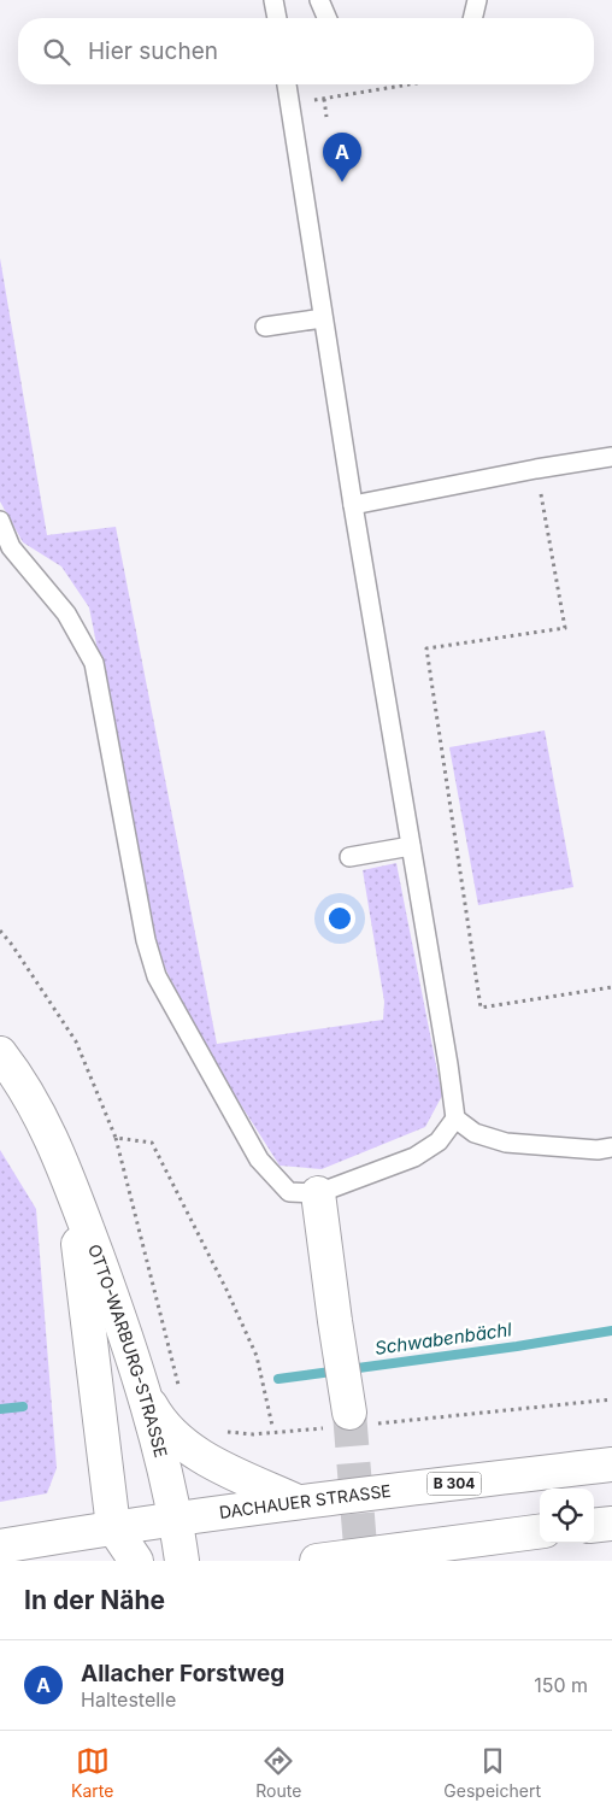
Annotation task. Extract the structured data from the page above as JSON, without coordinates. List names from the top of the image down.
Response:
{
  "streets": {
    "main road": ["OTTO-WARBURG-STRASSE", "B 304", "DACHAUER STRASSE"]
  },
  "crossings": [
    ["OTTO-WARBURG-STRASSE", "DACHAUER STRASSE"]
  ],
  "water": ["Schwabenbächl"],
  "page": {
    "search": "Hier suchen",
    "pins": "A",
    "heading": "In der Nähe",
    "list": [
      {
        "mark": "A",
        "name": "Allacher Forstweg",
        "note": "Haltestelle",
        "value": "150 m"
      }
    ],
    "nav": ["Karte", "Route", "Gespeichert"]
  }
}
